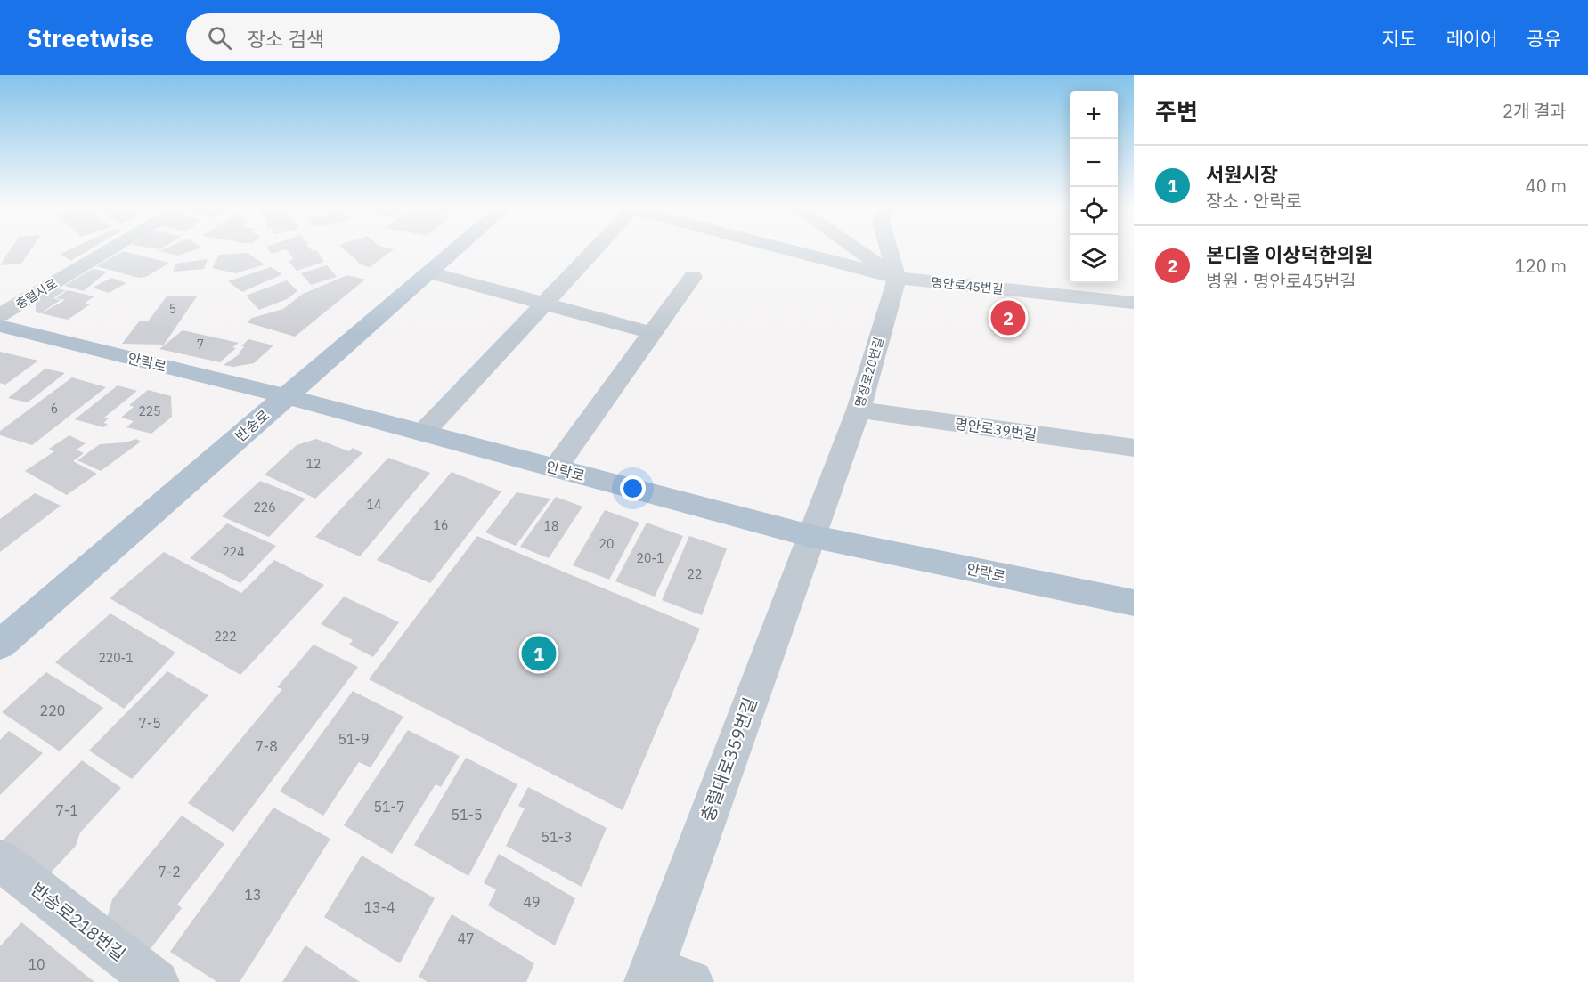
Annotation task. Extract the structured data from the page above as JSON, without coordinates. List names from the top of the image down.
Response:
{
  "streets": {
    "main road": ["안락로", "반송로"],
    "street": [
      "명안로45번길",
      "충렬사로",
      "명장로20번길",
      "명안로39번길",
      "충렬대로359번길",
      "반송로218번길"
    ]
  },
  "crossings": [
    ["명안로45번길", "명장로20번길"],
    ["안락로", "명장로20번길"],
    ["안락로", "반송로"],
    ["안락로", "충렬대로359번길"],
    ["명장로20번길", "명안로39번길"],
    ["명장로20번길", "충렬대로359번길"]
  ],
  "house_numbers": [
    "5",
    "7",
    "6",
    "225",
    "12",
    "14",
    "226",
    "16",
    "18",
    "20",
    "224",
    "20-1",
    "22",
    "222",
    "220-1",
    "220",
    "7-5",
    "51-9",
    "7-8",
    "51-7",
    "7-1",
    "51-5",
    "51-3",
    "7-2",
    "13",
    "49",
    "13-4",
    "47",
    "10"
  ],
  "page": {
    "header": "Streetwise",
    "search": "장소 검색",
    "nav": ["지도", "레이어", "공유"],
    "heading": ["주변", "2개 결과"],
    "map_buttons": ["+", "−"],
    "list": [
      {
        "mark": "1",
        "name": "서원시장",
        "note": "장소 · 안락로",
        "value": "40 m"
      },
      {
        "mark": "2",
        "name": "본디올 이상덕한의원",
        "note": "병원 · 명안로45번길",
        "value": "120 m"
      }
    ],
    "pins": ["2", "1"]
  }
}
